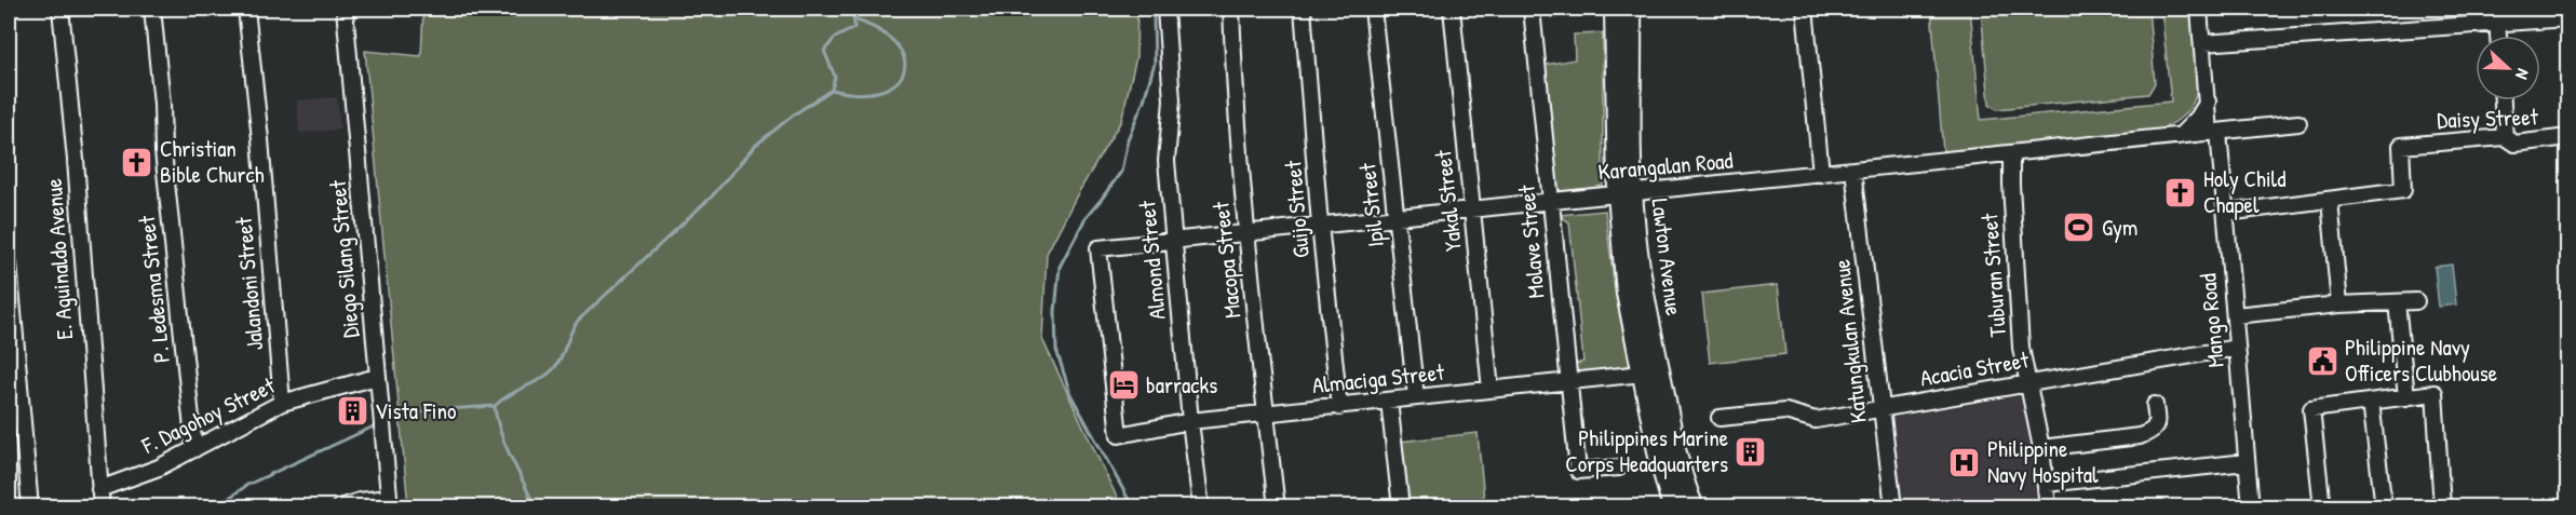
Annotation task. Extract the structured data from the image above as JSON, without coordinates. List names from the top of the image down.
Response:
{
  "streets": {
    "main road": ["Lawton Avenue"],
    "street": [
      "Daisy Street",
      "Karangalan Road",
      "Yakal Street",
      "Ipil Street",
      "Guijo Street",
      "Molave Street",
      "E. Aguinaldo Avenue",
      "Diego Silang Street",
      "Almond Street",
      "Macopa Street",
      "Tuburan Street",
      "Jalandoni Street",
      "P. Ledesma Street",
      "Mango Road",
      "Katungkulan Avenue",
      "Acacia Street",
      "Almaciga Street",
      "F. Dagohoy Street"
    ]
  },
  "crossings": [
    ["Daisy Street", "Mango Road"],
    ["Karangalan Road", "Yakal Street"],
    ["Karangalan Road", "Ipil Street"],
    ["Karangalan Road", "Guijo Street"],
    ["Karangalan Road", "Molave Street"],
    ["Karangalan Road", "Lawton Avenue"],
    ["Karangalan Road", "Almond Street"],
    ["Karangalan Road", "Macopa Street"],
    ["Karangalan Road", "Tuburan Street"],
    ["Karangalan Road", "Mango Road"],
    ["Karangalan Road", "Katungkulan Avenue"],
    ["Karangalan Road", "Almaciga Street"],
    ["Yakal Street", "Almaciga Street"],
    ["Ipil Street", "Almaciga Street"],
    ["Guijo Street", "Almaciga Street"],
    ["Molave Street", "Almaciga Street"],
    ["Lawton Avenue", "Almaciga Street"],
    ["E. Aguinaldo Avenue", "F. Dagohoy Street"],
    ["Diego Silang Street", "F. Dagohoy Street"],
    ["Almond Street", "Almaciga Street"],
    ["Macopa Street", "Almaciga Street"],
    ["Tuburan Street", "Acacia Street"],
    ["Jalandoni Street", "F. Dagohoy Street"],
    ["P. Ledesma Street", "F. Dagohoy Street"],
    ["Mango Road", "Acacia Street"],
    ["Katungkulan Avenue", "Acacia Street"]
  ],
  "places": {
    "church": ["Christian Bible Church", "Holy Child Chapel"],
    "sports": ["Gym"],
    "public building": ["Philippine Navy Officers Clubhouse"],
    "hotel": ["barracks"],
    "building": ["Vista Fino", "Philippines Marine Corps Headquarters"],
    "hospital": ["Philippine Navy Hospital"]
  },
  "north": "right"
}
